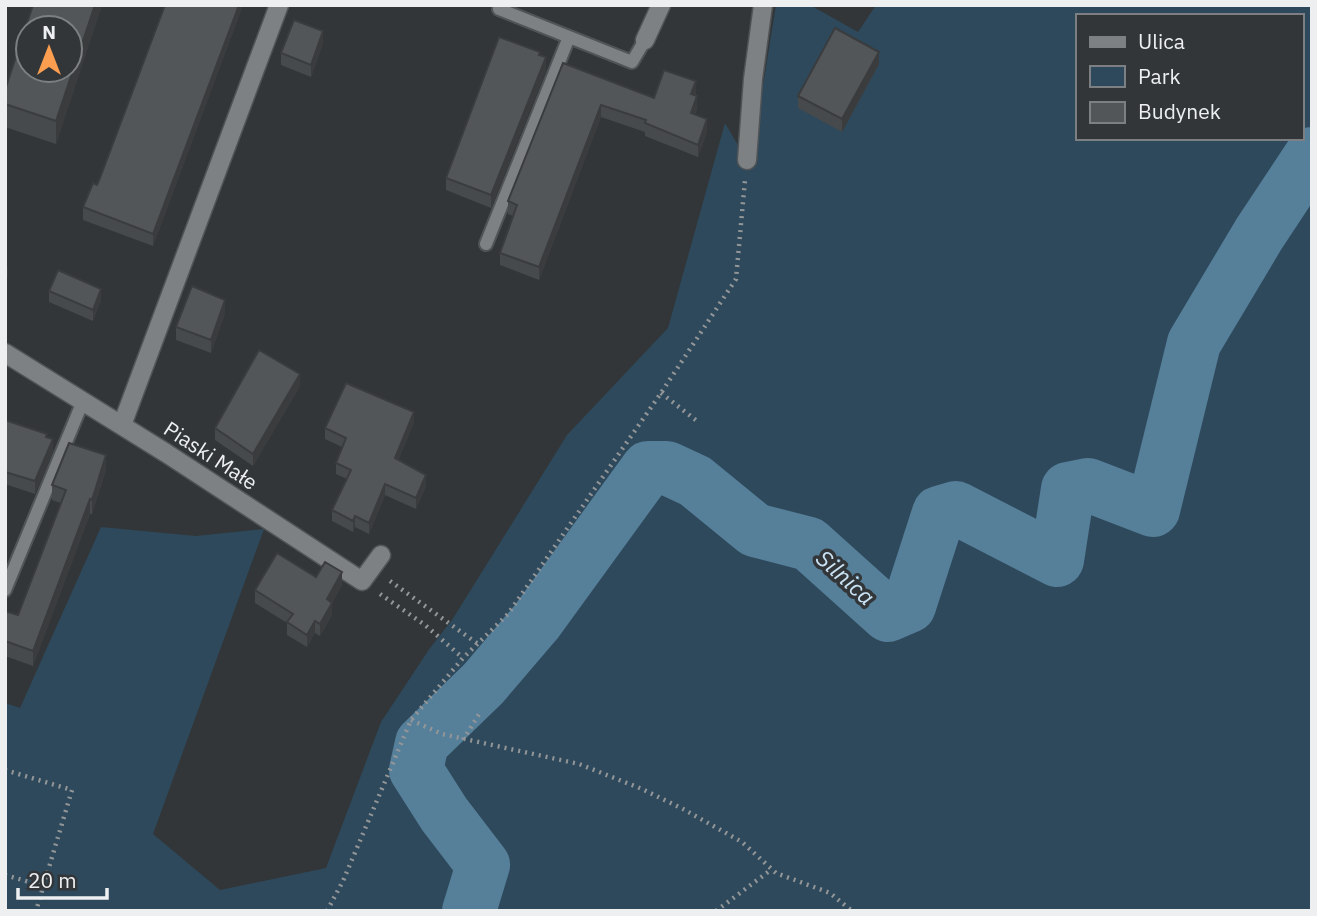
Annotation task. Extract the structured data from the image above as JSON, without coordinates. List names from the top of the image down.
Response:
{
  "streets": {
    "street": ["Piaski Małe"]
  },
  "water": ["Silnica"],
  "legend": ["Ulica", "Park", "Budynek"],
  "scale_bar": "20 m",
  "north": "top"
}
